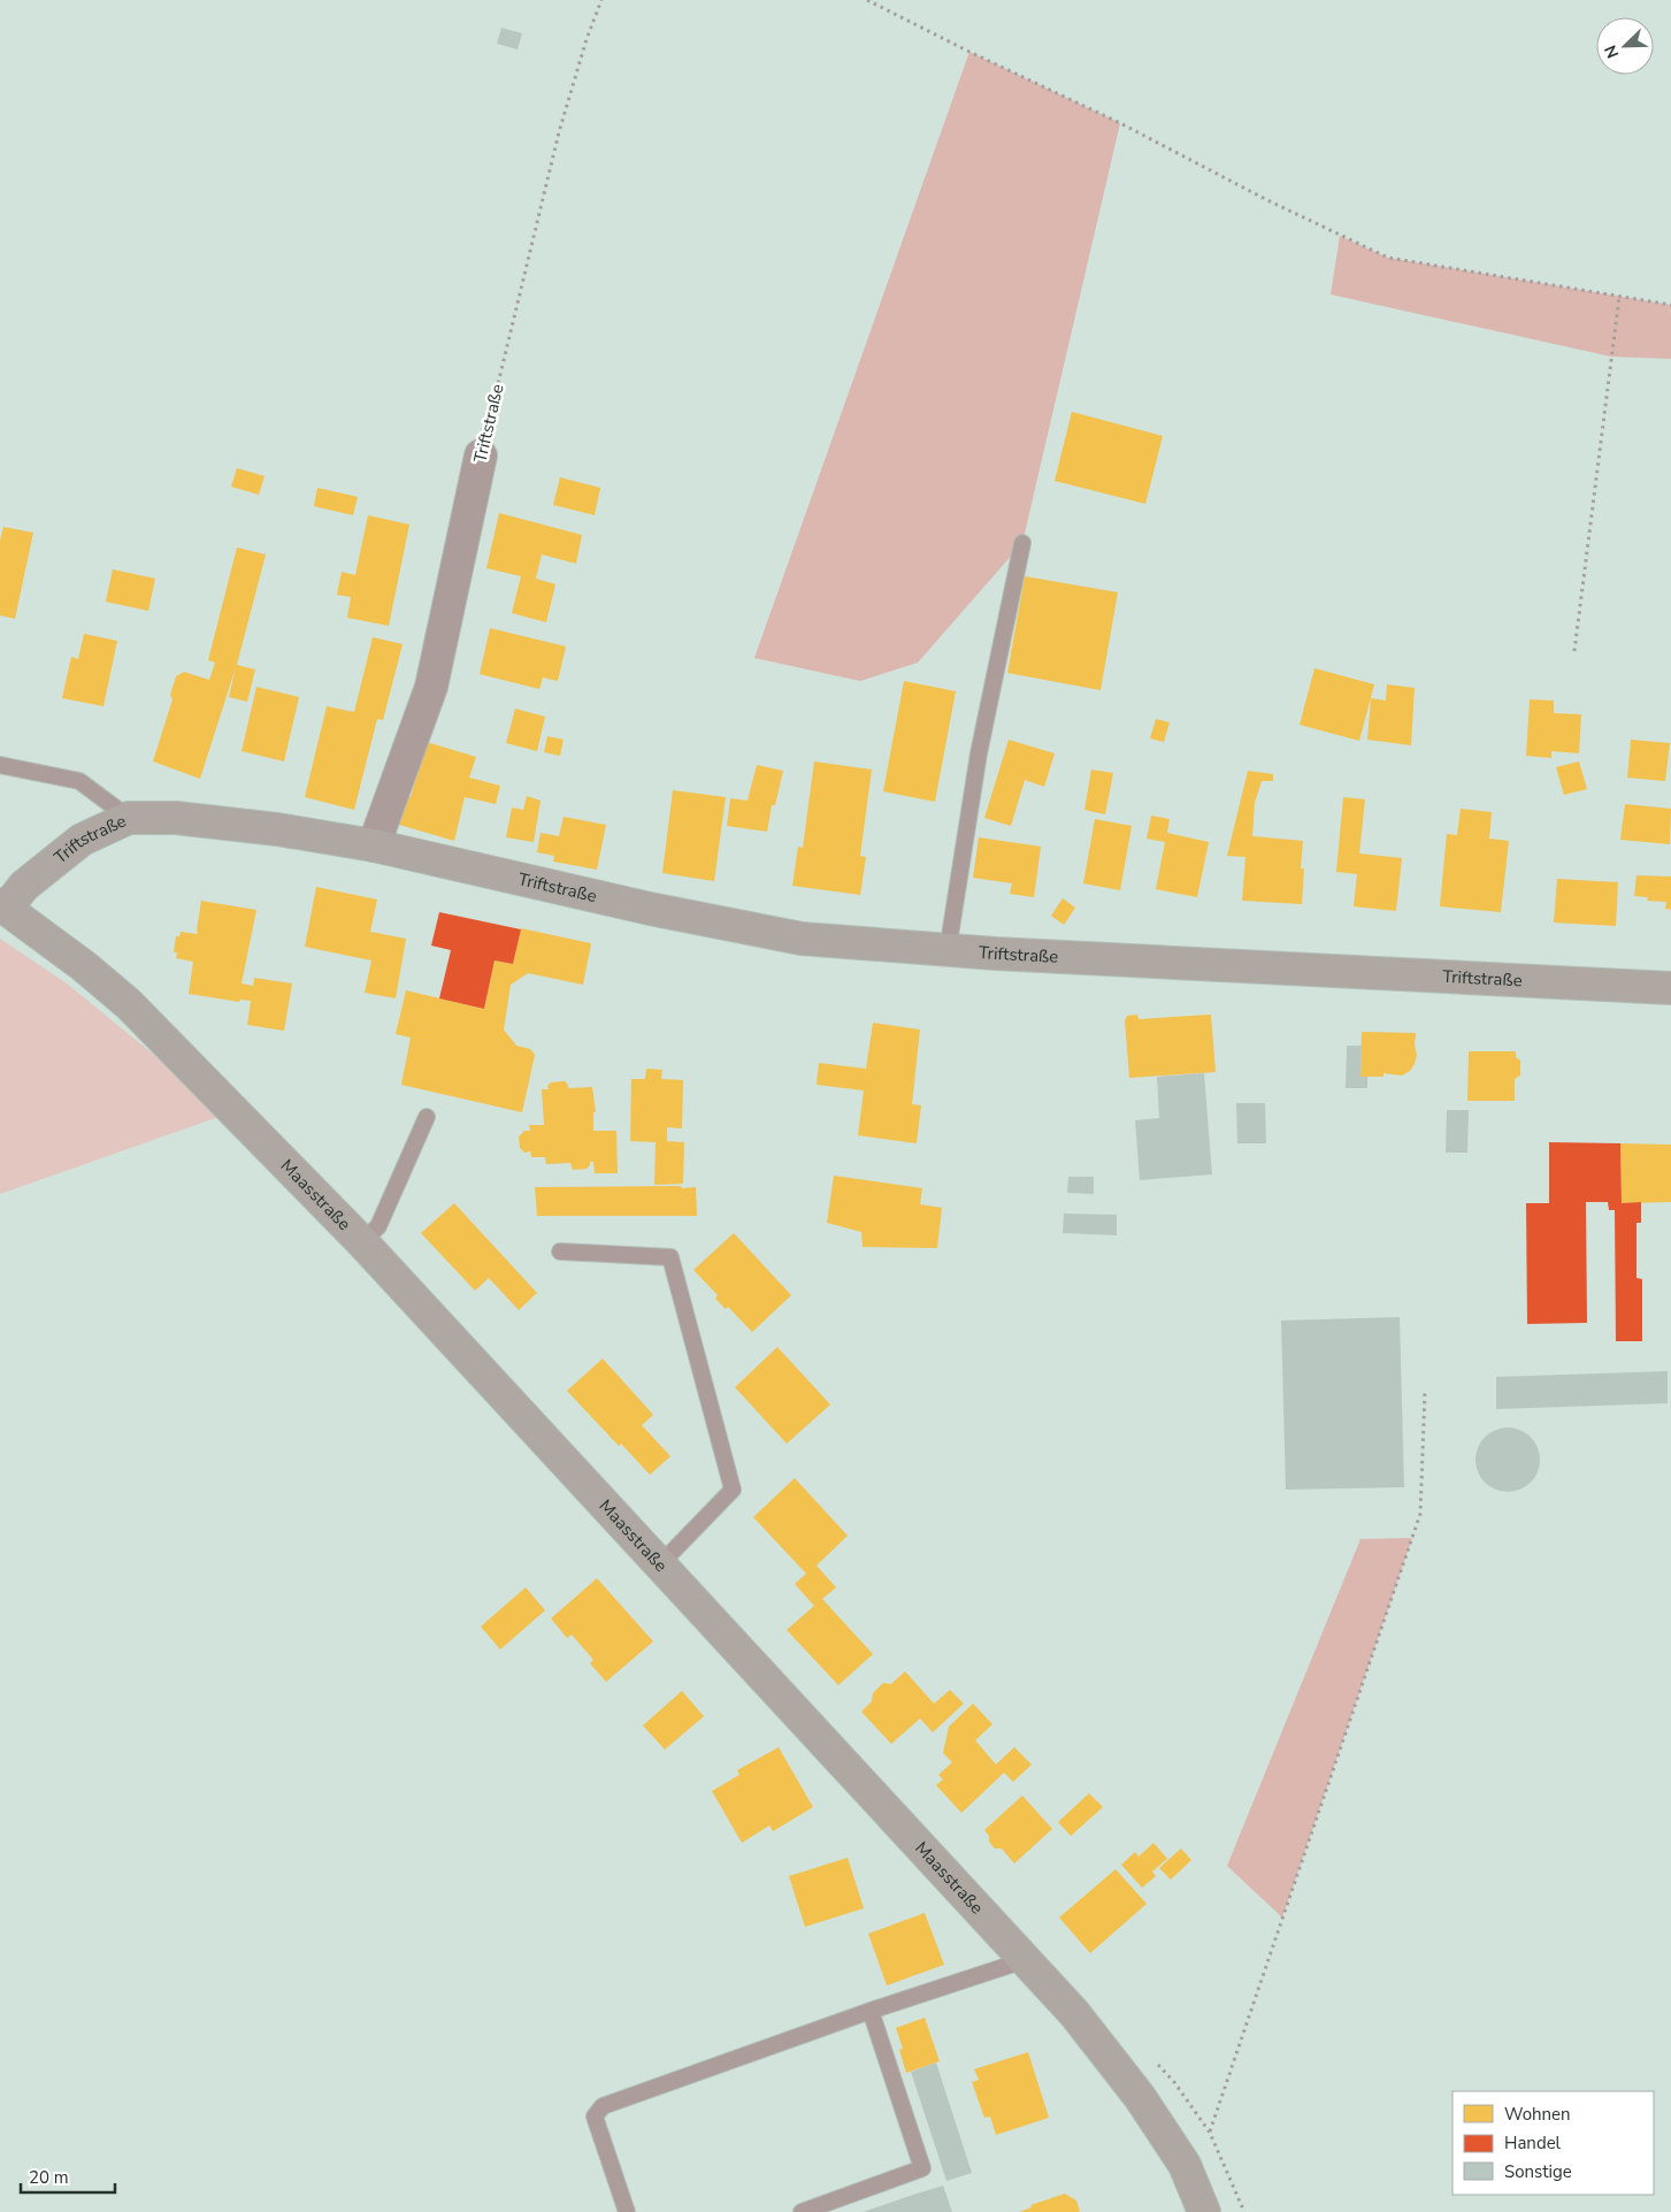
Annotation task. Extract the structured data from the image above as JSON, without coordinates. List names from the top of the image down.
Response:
{
  "streets": {
    "street": ["Triftstraße", "Maasstraße"]
  },
  "crossings": [
    ["Triftstraße", "Maasstraße"]
  ],
  "legend": ["Wohnen", "Handel", "Sonstige"],
  "scale_bar": "20 m",
  "north": "bottom left"
}
